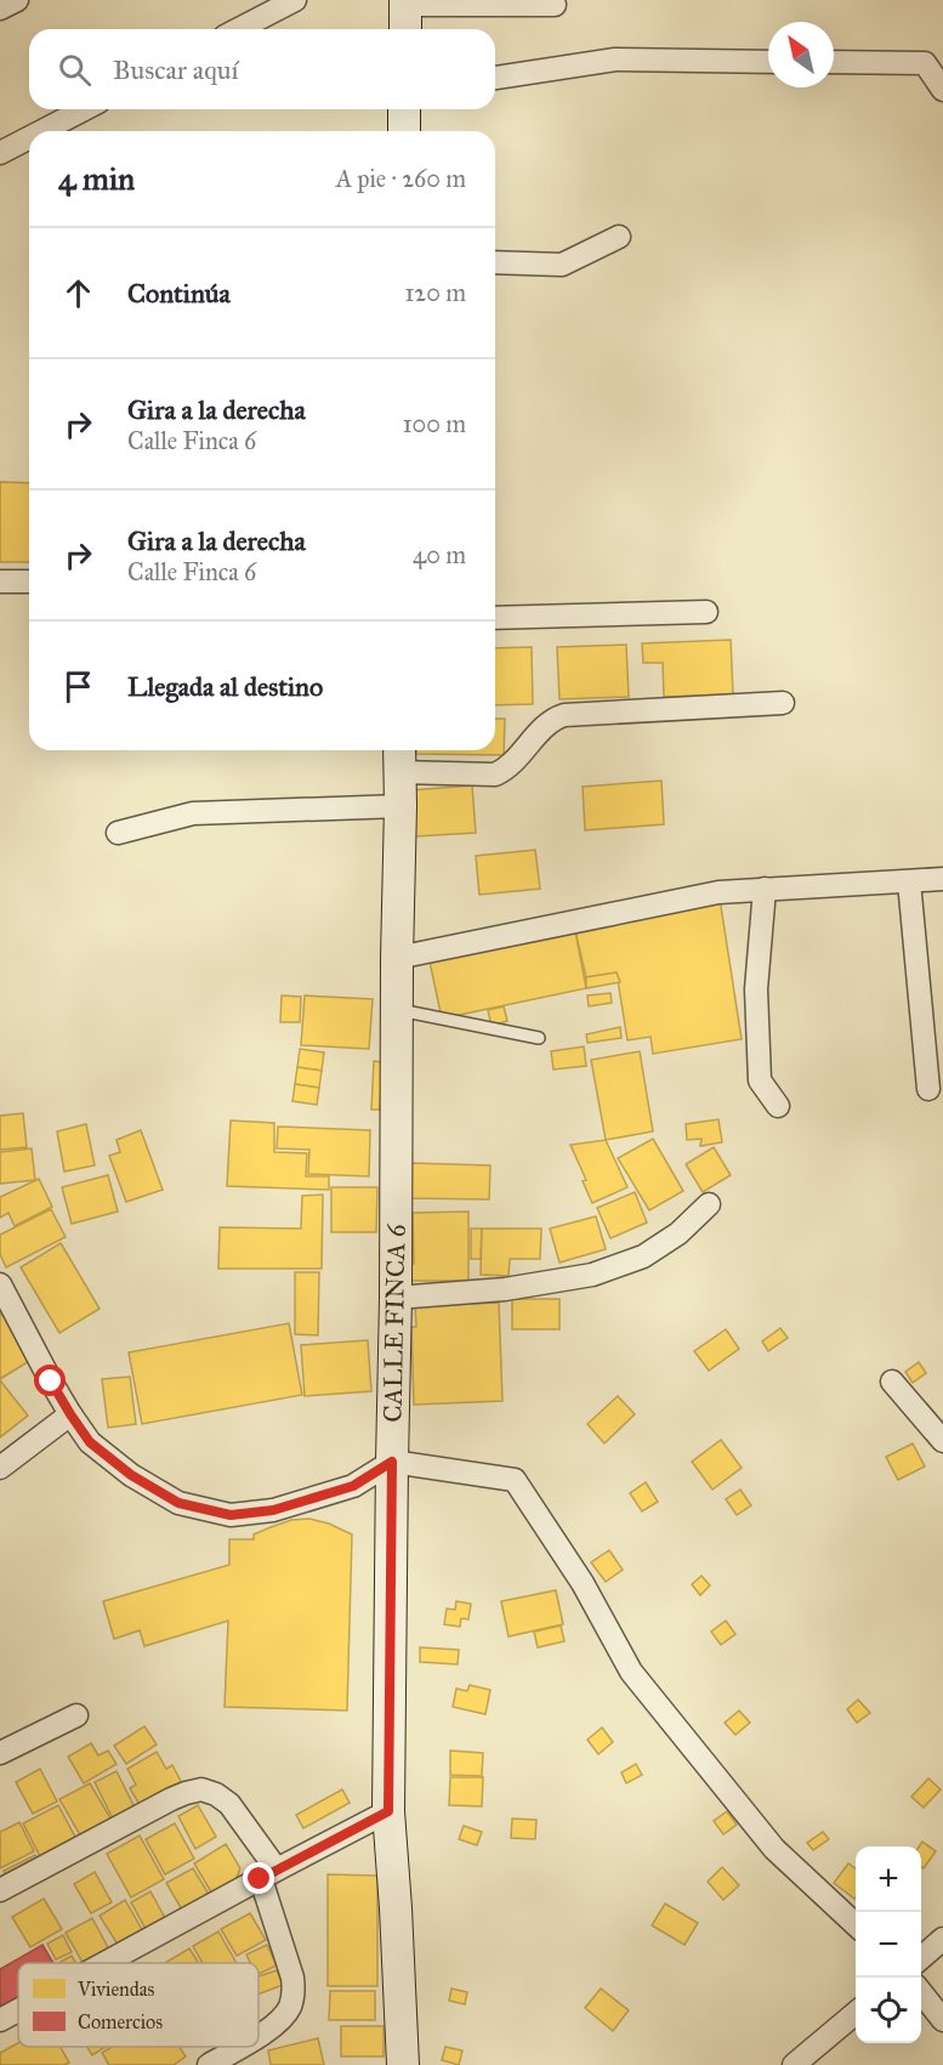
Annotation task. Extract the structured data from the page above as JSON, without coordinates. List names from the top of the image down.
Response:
{
  "streets": {
    "street": ["CALLE FINCA 6"]
  },
  "legend": ["Viviendas", "Comercios"],
  "north": "top left",
  "page": {
    "search": "Buscar aquí",
    "heading": ["4 min", "A pie · 260 m"],
    "list": [
      ["Continúa", "120 m"],
      ["Gira a la derecha", "Calle Finca 6", "100 m"],
      ["Gira a la derecha", "Calle Finca 6", "40 m"],
      "Llegada al destino"
    ],
    "map_buttons": ["+", "−"]
  }
}
